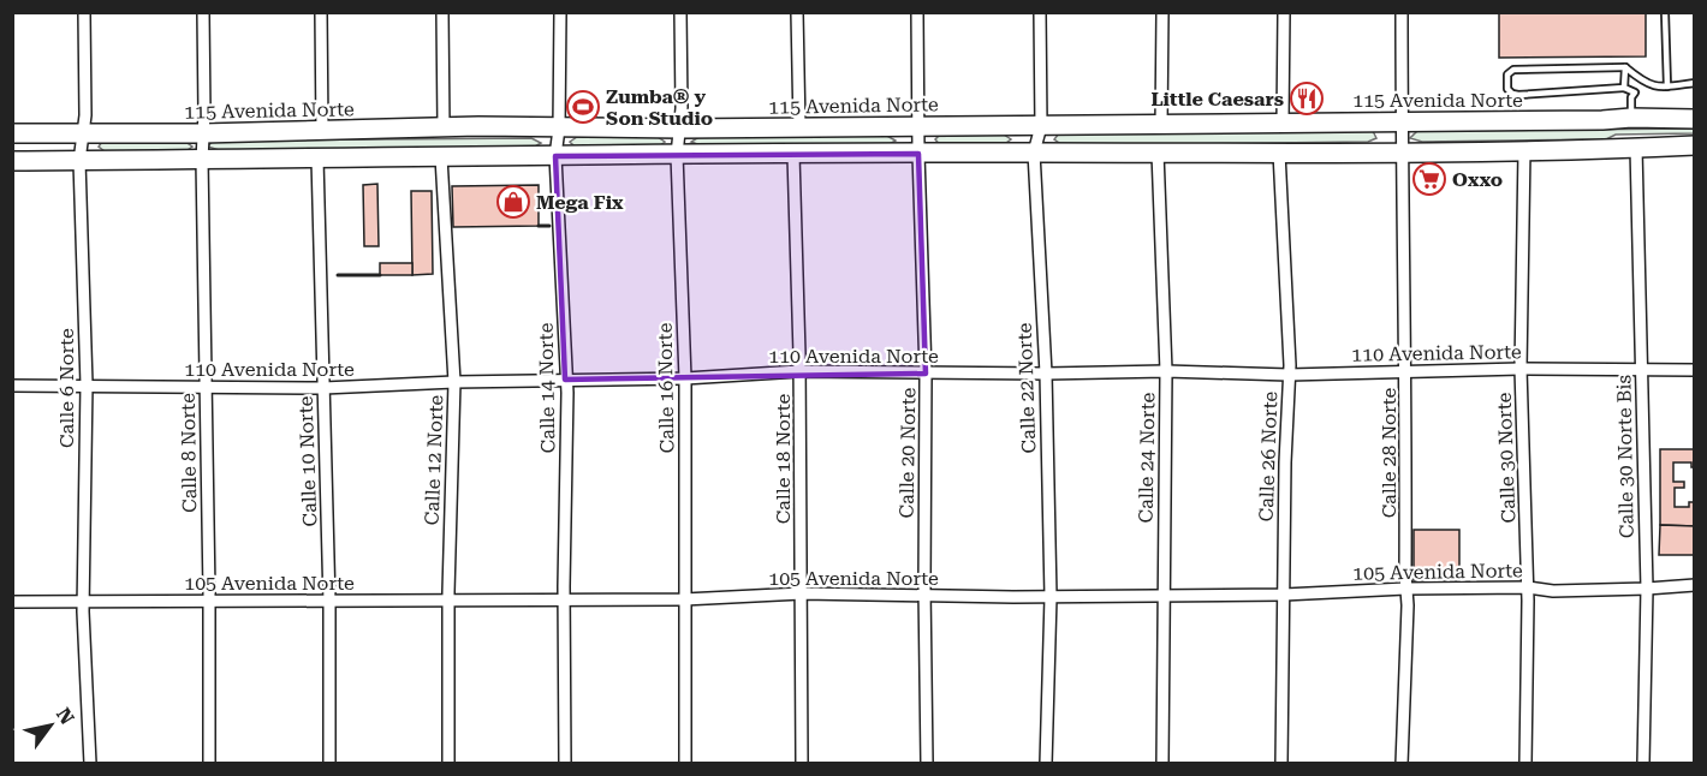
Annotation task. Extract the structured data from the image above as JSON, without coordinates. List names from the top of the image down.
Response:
{
  "streets": {
    "main road": ["115 Avenida Norte"],
    "street": [
      "110 Avenida Norte",
      "Calle 6 Norte",
      "Calle 14 Norte",
      "Calle 16 Norte",
      "Calle 22 Norte",
      "Calle 8 Norte",
      "Calle 20 Norte",
      "Calle 28 Norte",
      "Calle 26 Norte",
      "Calle 30 Norte Bis",
      "Calle 24 Norte",
      "Calle 30 Norte",
      "Calle 18 Norte",
      "Calle 12 Norte",
      "Calle 10 Norte",
      "105 Avenida Norte"
    ]
  },
  "crossings": [
    ["115 Avenida Norte", "Calle 6 Norte"],
    ["115 Avenida Norte", "Calle 14 Norte"],
    ["115 Avenida Norte", "Calle 16 Norte"],
    ["115 Avenida Norte", "Calle 22 Norte"],
    ["115 Avenida Norte", "Calle 8 Norte"],
    ["115 Avenida Norte", "Calle 20 Norte"],
    ["115 Avenida Norte", "Calle 28 Norte"],
    ["110 Avenida Norte", "Calle 6 Norte"],
    ["110 Avenida Norte", "Calle 14 Norte"],
    ["110 Avenida Norte", "Calle 16 Norte"],
    ["110 Avenida Norte", "Calle 22 Norte"],
    ["110 Avenida Norte", "Calle 8 Norte"],
    ["110 Avenida Norte", "Calle 20 Norte"],
    ["110 Avenida Norte", "Calle 28 Norte"],
    ["110 Avenida Norte", "Calle 26 Norte"],
    ["110 Avenida Norte", "Calle 30 Norte Bis"],
    ["110 Avenida Norte", "Calle 24 Norte"],
    ["110 Avenida Norte", "Calle 30 Norte"],
    ["110 Avenida Norte", "Calle 18 Norte"],
    ["110 Avenida Norte", "Calle 12 Norte"],
    ["110 Avenida Norte", "Calle 10 Norte"],
    ["Calle 6 Norte", "105 Avenida Norte"],
    ["Calle 14 Norte", "105 Avenida Norte"],
    ["Calle 16 Norte", "105 Avenida Norte"],
    ["Calle 22 Norte", "105 Avenida Norte"],
    ["Calle 8 Norte", "105 Avenida Norte"],
    ["Calle 20 Norte", "105 Avenida Norte"],
    ["Calle 28 Norte", "105 Avenida Norte"],
    ["Calle 26 Norte", "105 Avenida Norte"],
    ["Calle 30 Norte Bis", "105 Avenida Norte"],
    ["Calle 24 Norte", "105 Avenida Norte"],
    ["Calle 30 Norte", "105 Avenida Norte"],
    ["Calle 18 Norte", "105 Avenida Norte"],
    ["Calle 12 Norte", "105 Avenida Norte"],
    ["Calle 10 Norte", "105 Avenida Norte"]
  ],
  "places": {
    "restaurant": ["Little Caesars"],
    "sports": ["Zumba® y Son Studio"],
    "supermarket": ["Oxxo"],
    "shop": ["Mega Fix"]
  },
  "north": "top right"
}
